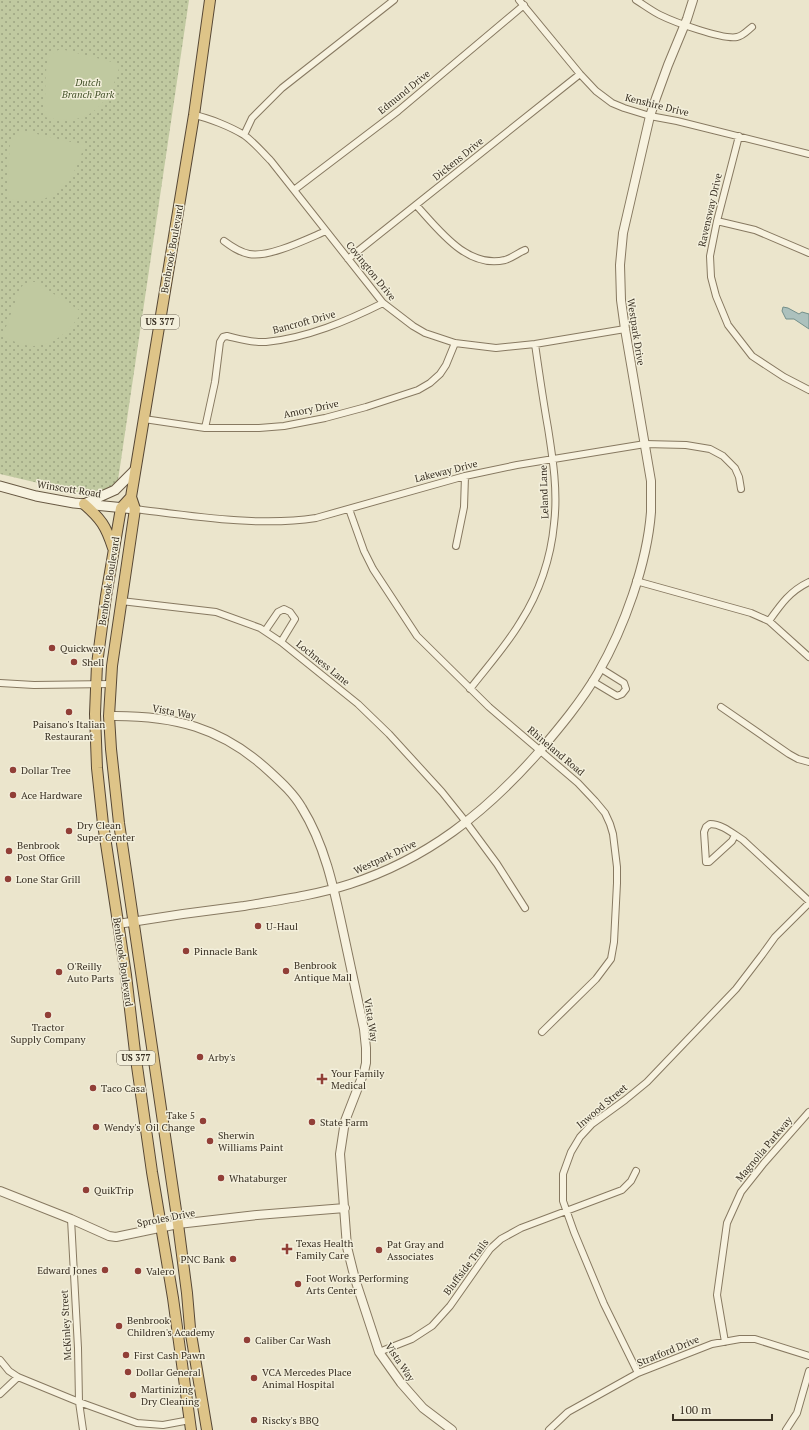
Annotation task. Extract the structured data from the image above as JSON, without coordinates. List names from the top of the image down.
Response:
{
  "streets": {
    "highway": ["Benbrook Boulevard", "US 377"],
    "main road": ["Winscott Road"],
    "street": [
      "Edmund Drive",
      "Kenshire Drive",
      "Dickens Drive",
      "Ravensway Drive",
      "Covington Drive",
      "Bancroft Drive",
      "Westpark Drive",
      "Amory Drive",
      "Lakeway Drive",
      "Leland Lane",
      "Lochness Lane",
      "Vista Way",
      "Rhineland Road",
      "Inwood Street",
      "Magnolia Parkway",
      "Sproles Drive",
      "Bluffside Trails",
      "McKinley Street",
      "Stratford Drive"
    ]
  },
  "crossings": [
    ["Edmund Drive", "Kenshire Drive"],
    ["Edmund Drive", "Covington Drive"],
    ["Kenshire Drive", "Dickens Drive"],
    ["Kenshire Drive", "Ravensway Drive"],
    ["Kenshire Drive", "Westpark Drive"],
    ["Dickens Drive", "Covington Drive"],
    ["Benbrook Boulevard", "Covington Drive"],
    ["Benbrook Boulevard", "Westpark Drive"],
    ["Benbrook Boulevard", "Amory Drive"],
    ["Benbrook Boulevard", "Lakeway Drive"],
    ["Benbrook Boulevard", "Winscott Road"],
    ["Benbrook Boulevard", "Lochness Lane"],
    ["Benbrook Boulevard", "Vista Way"],
    ["Benbrook Boulevard", "Sproles Drive"],
    ["Covington Drive", "Bancroft Drive"],
    ["Covington Drive", "Westpark Drive"],
    ["Covington Drive", "Amory Drive"],
    ["Covington Drive", "Leland Lane"],
    ["Bancroft Drive", "Amory Drive"],
    ["Westpark Drive", "Lakeway Drive"],
    ["Westpark Drive", "Lochness Lane"],
    ["Westpark Drive", "Vista Way"],
    ["Westpark Drive", "Rhineland Road"],
    ["Lakeway Drive", "Winscott Road"],
    ["Lakeway Drive", "Leland Lane"],
    ["Lakeway Drive", "Rhineland Road"],
    ["Leland Lane", "Rhineland Road"],
    ["Vista Way", "Sproles Drive"],
    ["Vista Way", "Bluffside Trails"],
    ["Inwood Street", "Bluffside Trails"],
    ["Inwood Street", "Stratford Drive"],
    ["Magnolia Parkway", "Stratford Drive"],
    ["Sproles Drive", "McKinley Street"]
  ],
  "parks": ["Dutch Branch Park"],
  "places": {
    "other": [
      "Quickway",
      "Shell",
      "Paisano's Italian Restaurant",
      "Dollar Tree",
      "Ace Hardware",
      "Dry Clean Super Center",
      "Benbrook Post Office",
      "Lone Star Grill",
      "U-Haul",
      "Pinnacle Bank",
      "Benbrook Antique Mall",
      "O'Reilly Auto Parts",
      "Tractor Supply Company",
      "Arby's",
      "Taco Casa",
      "Take 5 Oil Change",
      "State Farm",
      "Wendy's",
      "Sherwin Williams Paint",
      "Whataburger",
      "QuikTrip",
      "Pat Gray and Associates",
      "PNC Bank",
      "Edward Jones",
      "Valero",
      "Foot Works Performing Arts Center",
      "Benbrook Children's Academy",
      "Caliber Car Wash",
      "First Cash Pawn",
      "Dollar General",
      "VCA Mercedes Place Animal Hospital",
      "Martinizing Dry Cleaning",
      "Riscky's BBQ"
    ],
    "health": ["Your Family Medical", "Texas Health Family Care"]
  },
  "scale_bar": "100 m"
}
